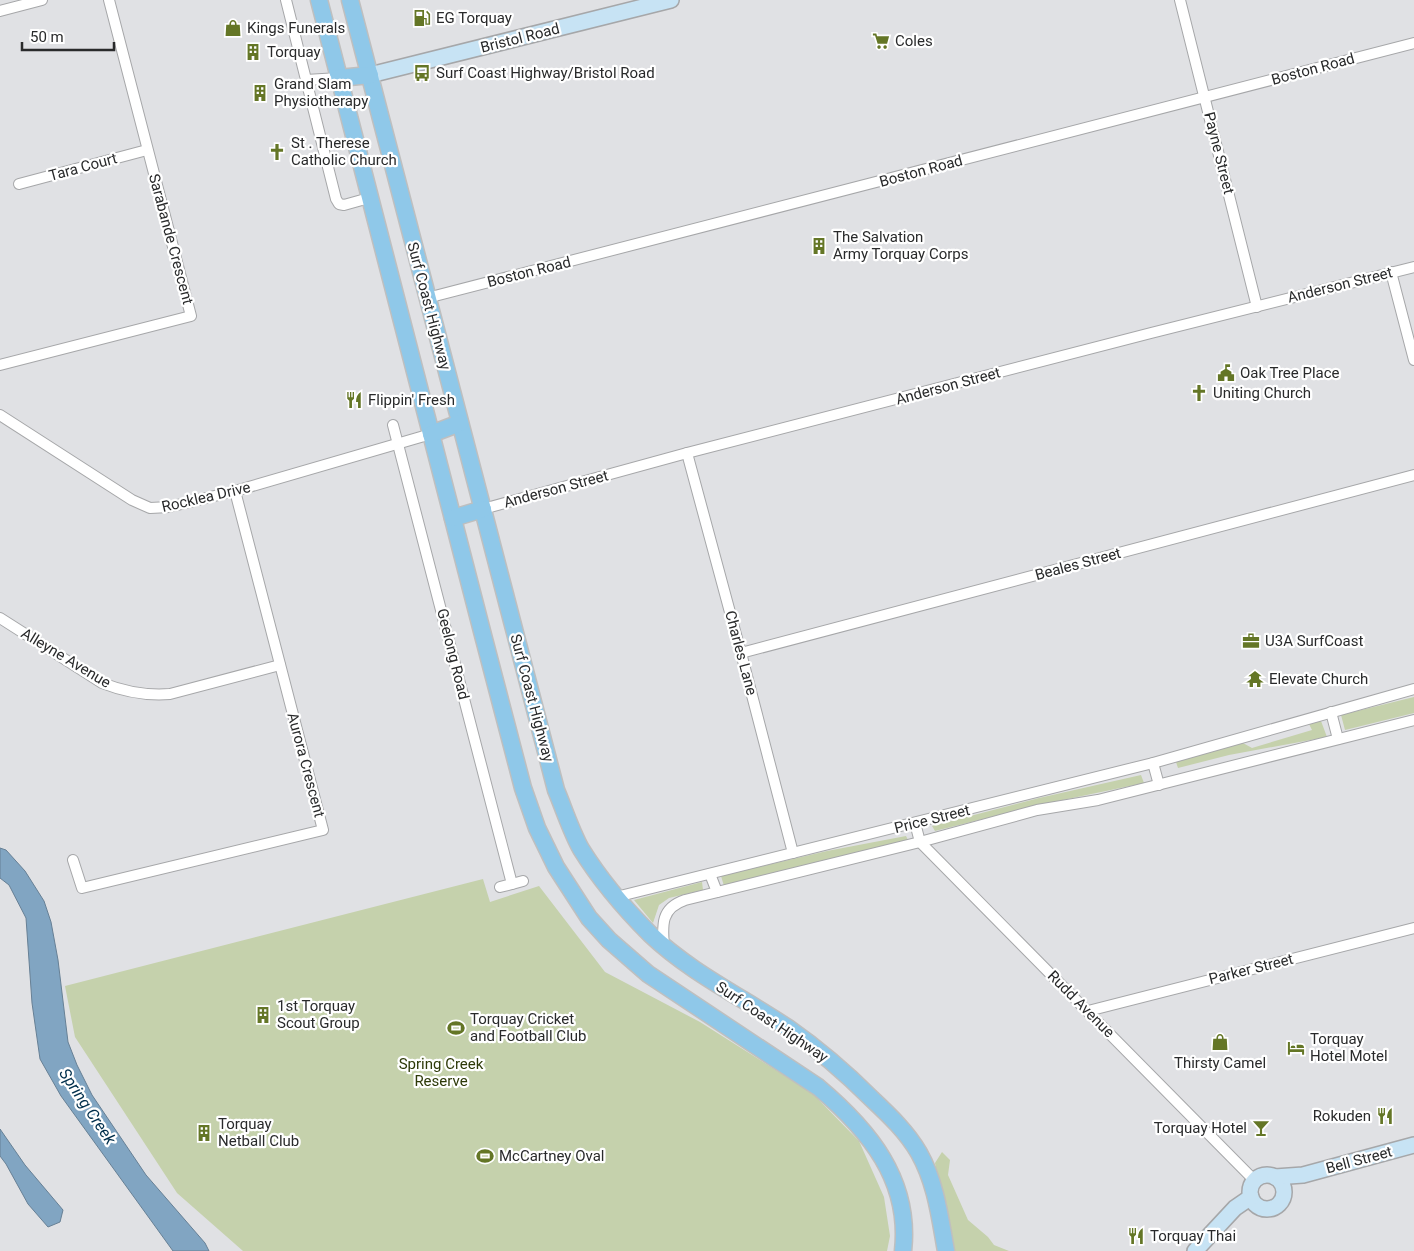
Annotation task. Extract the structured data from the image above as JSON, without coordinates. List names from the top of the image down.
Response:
{
  "streets": {
    "main road": ["Surf Coast Highway"],
    "street": [
      "Bristol Road",
      "Boston Road",
      "Payne Street",
      "Tara Court",
      "Sarabande Crescent",
      "Anderson Street",
      "Rocklea Drive",
      "Beales Street",
      "Charles Lane",
      "Geelong Road",
      "Alleyne Avenue",
      "Aurora Crescent",
      "Price Street",
      "Parker Street",
      "Rudd Avenue",
      "Bell Street"
    ]
  },
  "crossings": [
    ["Bristol Road", "Surf Coast Highway"],
    ["Boston Road", "Payne Street"],
    ["Boston Road", "Surf Coast Highway"],
    ["Payne Street", "Anderson Street"],
    ["Tara Court", "Sarabande Crescent"],
    ["Anderson Street", "Surf Coast Highway"],
    ["Anderson Street", "Charles Lane"],
    ["Surf Coast Highway", "Rocklea Drive"],
    ["Surf Coast Highway", "Price Street"],
    ["Rocklea Drive", "Geelong Road"],
    ["Rocklea Drive", "Aurora Crescent"],
    ["Beales Street", "Charles Lane"],
    ["Charles Lane", "Price Street"],
    ["Alleyne Avenue", "Aurora Crescent"],
    ["Price Street", "Rudd Avenue"],
    ["Parker Street", "Rudd Avenue"],
    ["Rudd Avenue", "Bell Street"]
  ],
  "water": ["Spring Creek"],
  "parks": ["Spring Creek Reserve"],
  "places": {
    "fuel station": ["EG Torquay"],
    "shop": ["Kings Funerals", "Thirsty Camel"],
    "supermarket": ["Coles"],
    "building": [
      "Torquay",
      "Grand Slam Physiotherapy",
      "The Salvation Army Torquay Corps",
      "1st Torquay Scout Group",
      "Torquay Netball Club"
    ],
    "bus stop": ["Surf Coast Highway/Bristol Road"],
    "church": ["St . Therese Catholic Church", "Uniting Church"],
    "public building": ["Oak Tree Place"],
    "restaurant": ["Flippin' Fresh", "Rokuden", "Torquay Thai"],
    "office": ["U3A SurfCoast"],
    "temple": ["Elevate Church"],
    "sports": ["Torquay Cricket and Football Club", "McCartney Oval"],
    "hotel": ["Torquay Hotel Motel"],
    "bar": ["Torquay Hotel"]
  },
  "scale_bar": "50 m"
}
